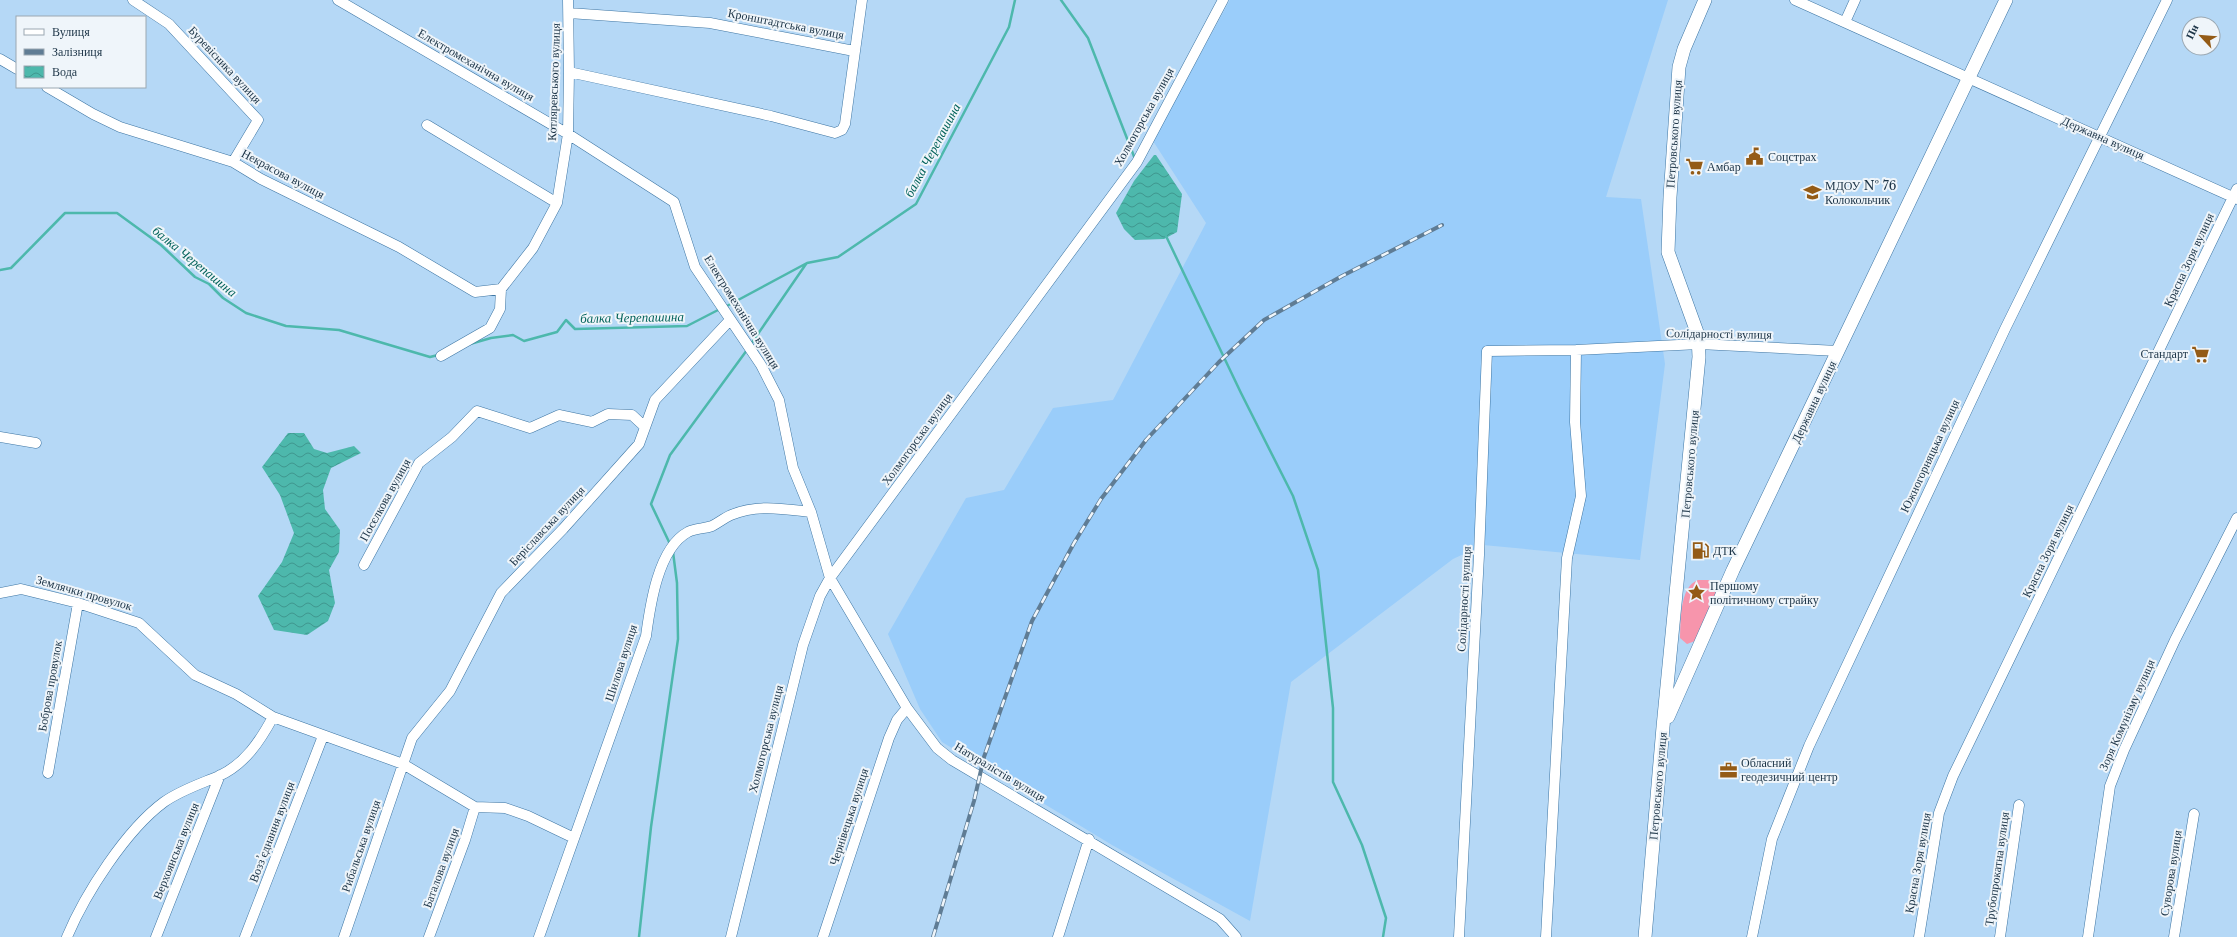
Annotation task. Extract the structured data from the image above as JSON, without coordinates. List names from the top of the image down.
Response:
{
  "streets": {
    "main road": ["Петровського вулиця", "Державна вулиця"],
    "street": [
      "Кронштадтська вулиця",
      "Буревісника вулиця",
      "Електромеханічна вулиця",
      "Котляревського вулиця",
      "Холмогорська вулиця",
      "Некрасова вулиця",
      "Красна Зоря вулиця",
      "Солідарності вулиця",
      "Южногорняцька вулиця",
      "Посєлкова вулиця",
      "Беріславська вулиця",
      "Землячки провулок",
      "Шилова вулиця",
      "Боброва провулок",
      "Зоря Комунізму вулиця",
      "Натуралістів вулиця",
      "Чернівецька вулиця",
      "Возз’єднання вулиця",
      "Рибальська вулиця",
      "Верхоянська вулиця",
      "Баталова вулиця",
      "Трубопрокатна вулиця",
      "Суворова вулиця"
    ]
  },
  "crossings": [
    ["Кронштадтська вулиця", "Котляревського вулиця"],
    ["Буревісника вулиця", "Некрасова вулиця"],
    ["Електромеханічна вулиця", "Котляревського вулиця"],
    ["Електромеханічна вулиця", "Беріславська вулиця"],
    ["Електромеханічна вулиця", "Шилова вулиця"],
    ["Електромеханічна вулиця", "Натуралістів вулиця"],
    ["Котляревського вулиця", "Некрасова вулиця"],
    ["Холмогорська вулиця", "Натуралістів вулиця"],
    ["Петровського вулиця", "Державна вулиця"],
    ["Петровського вулиця", "Солідарності вулиця"],
    ["Державна вулиця", "Красна Зоря вулиця"],
    ["Державна вулиця", "Солідарності вулиця"],
    ["Державна вулиця", "Южногорняцька вулиця"],
    ["Посєлкова вулиця", "Беріславська вулиця"],
    ["Беріславська вулиця", "Рибальська вулиця"],
    ["Землячки провулок", "Боброва провулок"],
    ["Шилова вулиця", "Натуралістів вулиця"],
    ["Натуралістів вулиця", "Чернівецька вулиця"]
  ],
  "water": ["балка Черепашина"],
  "places": {
    "public building": ["Соцстрах"],
    "supermarket": ["Амбар", "Стандарт"],
    "school or university": ["МДОУ № 76 Колокольчик"],
    "fuel station": ["ДТК"],
    "place": ["Першому політичному страйку"],
    "office": ["Обласний геодезичний центр"]
  },
  "legend": ["Вулиця", "Залізниця", "Вода"],
  "north": "top left"
}
